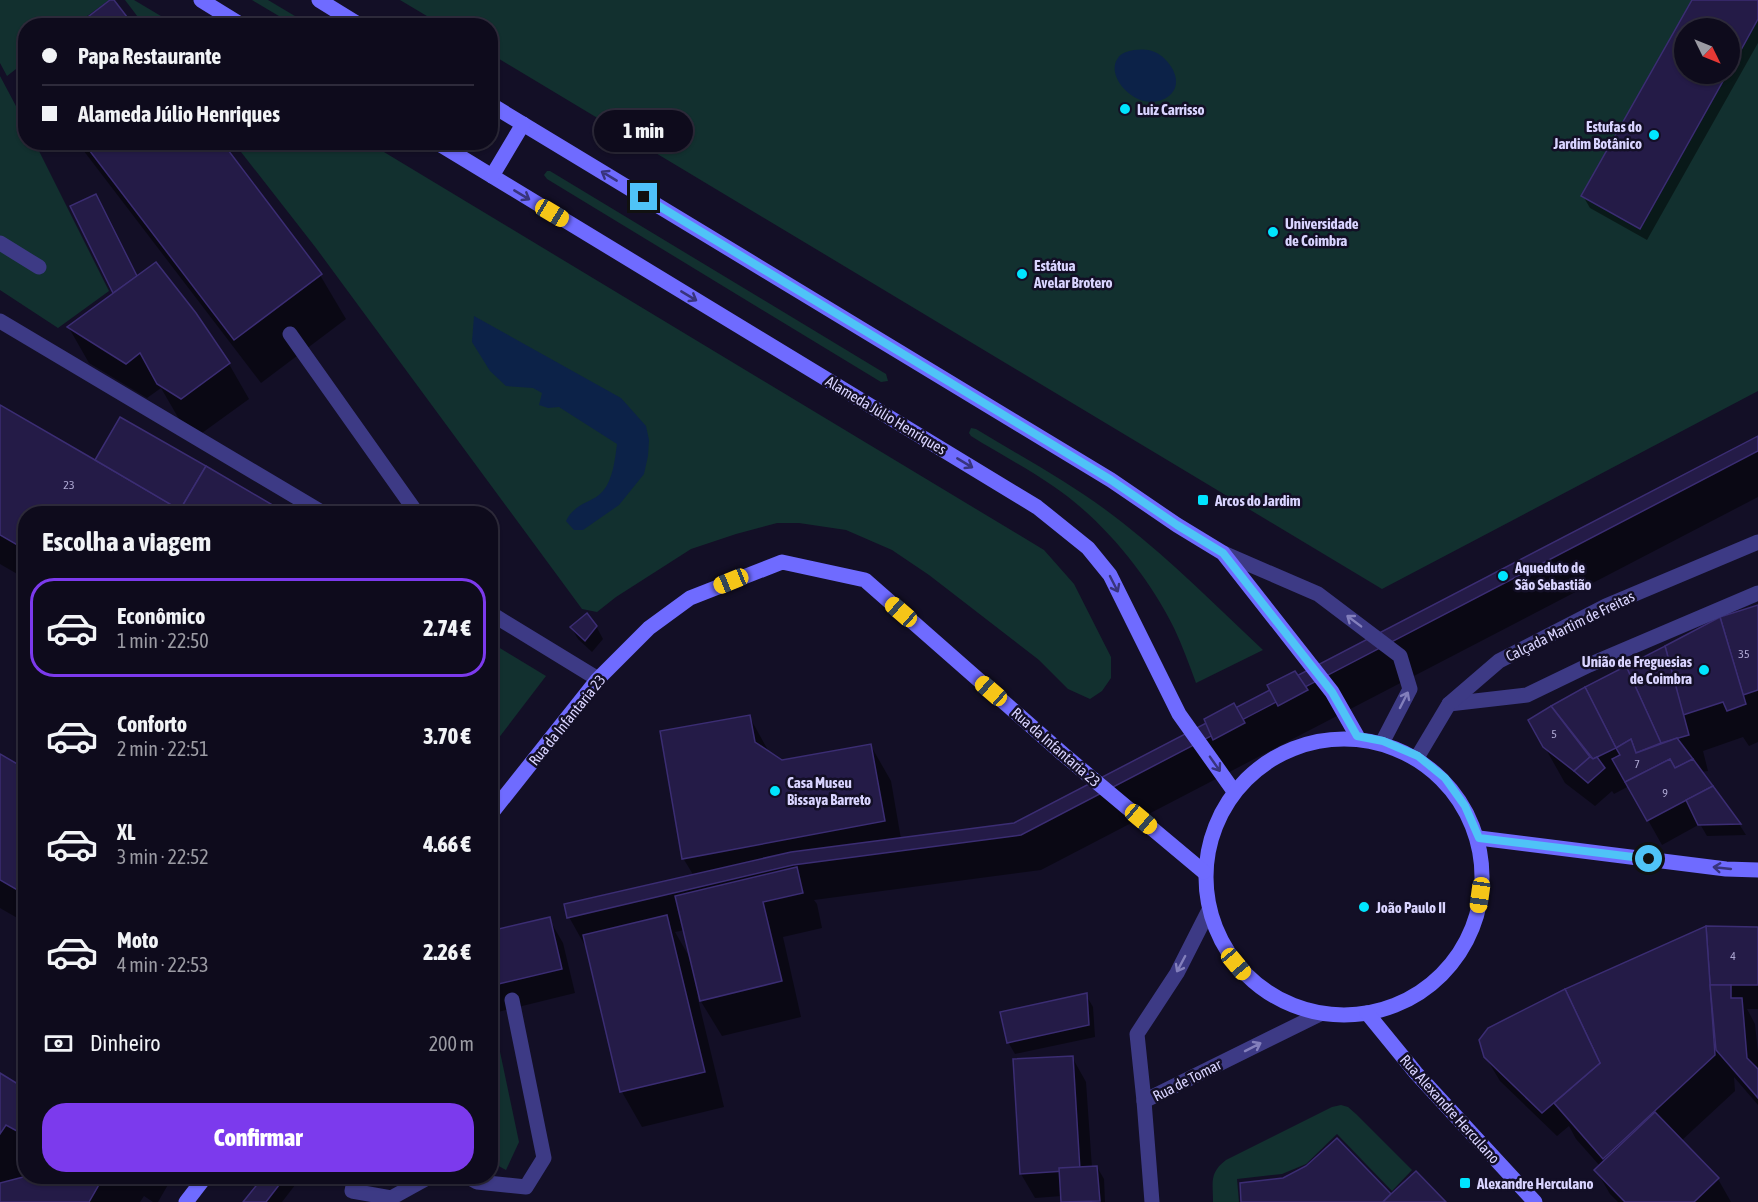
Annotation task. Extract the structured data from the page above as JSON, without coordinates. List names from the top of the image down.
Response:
{
  "streets": {
    "main road": ["Alameda Júlio Henriques", "Rua da Infantaria 23", "Rua Alexandre Herculano"],
    "street": ["Calçada Martim de Freitas", "Rua de Tomar"]
  },
  "one_way": ["Rua de Tomar"],
  "places": {
    "other": [
      "Luiz Carrisso",
      "Estufas do Jardim Botânico",
      "Universidade de Coimbra",
      "Estátua Avelar Brotero",
      "Aqueduto de São Sebastião",
      "União de Freguesias de Coimbra",
      "Casa Museu Bissaya Barreto",
      "João Paulo II"
    ],
    "transit": ["Arcos do Jardim", "Alexandre Herculano"]
  },
  "house_numbers": [
    "23",
    "35",
    "5",
    "7",
    "9",
    "4"
  ],
  "north": "bottom right",
  "page": {
    "banner": ["Papa Restaurante", "Alameda Júlio Henriques"],
    "bubble": "1 min",
    "heading": "Escolha a viagem",
    "list": [
      {
        "name": "Econômico",
        "note": "1 min · 22:50",
        "value": "2.74 €"
      },
      {
        "name": "Conforto",
        "note": "2 min · 22:51",
        "value": "3.70 €"
      },
      {
        "name": "XL",
        "note": "3 min · 22:52",
        "value": "4.66 €"
      },
      {
        "name": "Moto",
        "note": "4 min · 22:53",
        "value": "2.26 €"
      }
    ],
    "pay": ["Dinheiro", "200 m"],
    "buttons": "Confirmar"
  }
}
